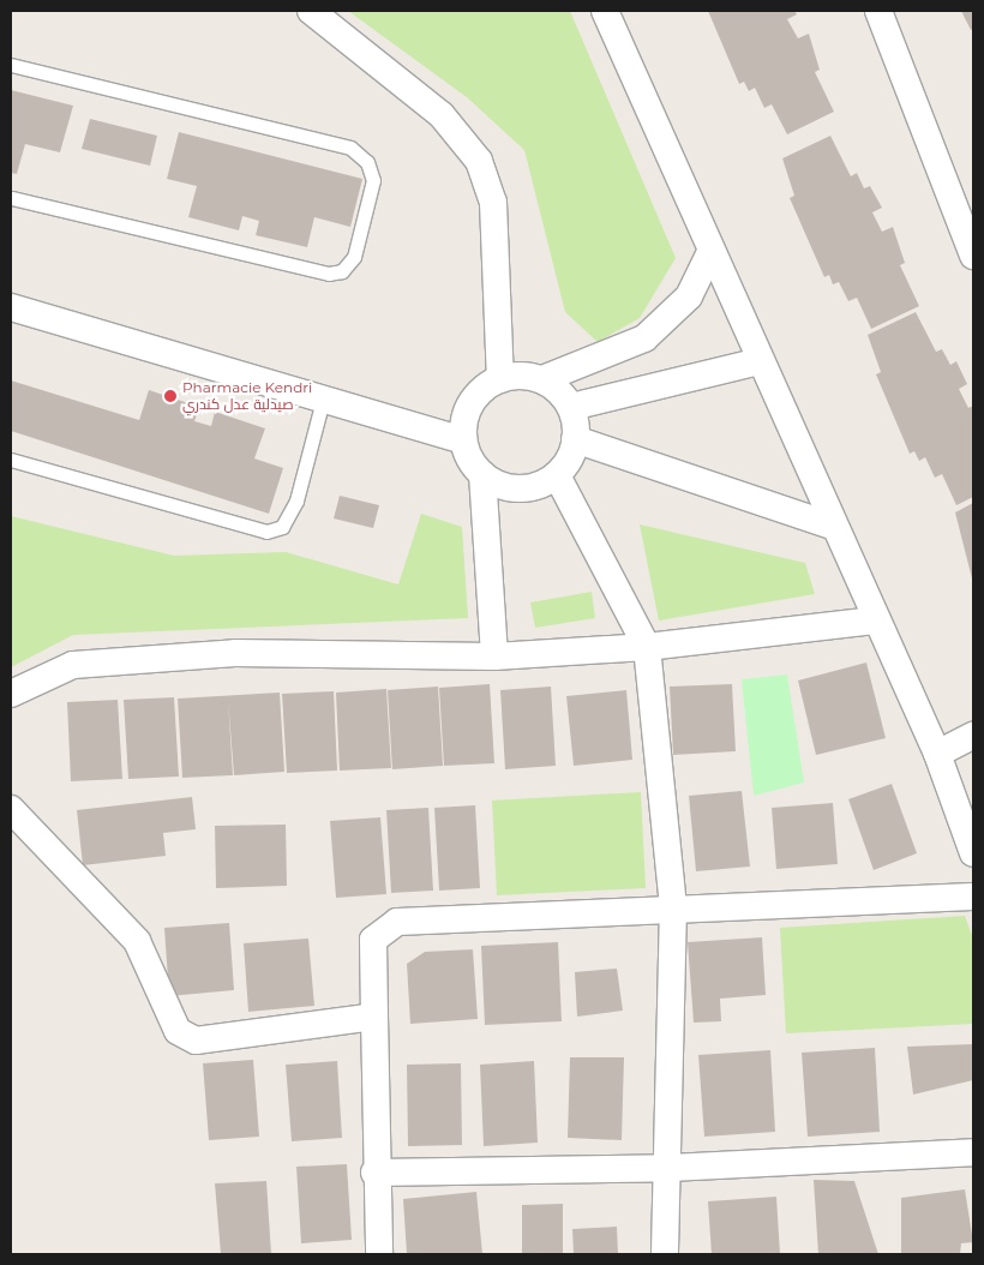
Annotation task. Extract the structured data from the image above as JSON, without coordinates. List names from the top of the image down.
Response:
{
  "places": ["Pharmacie Kendri صيدلية عدل كندري"]
}
